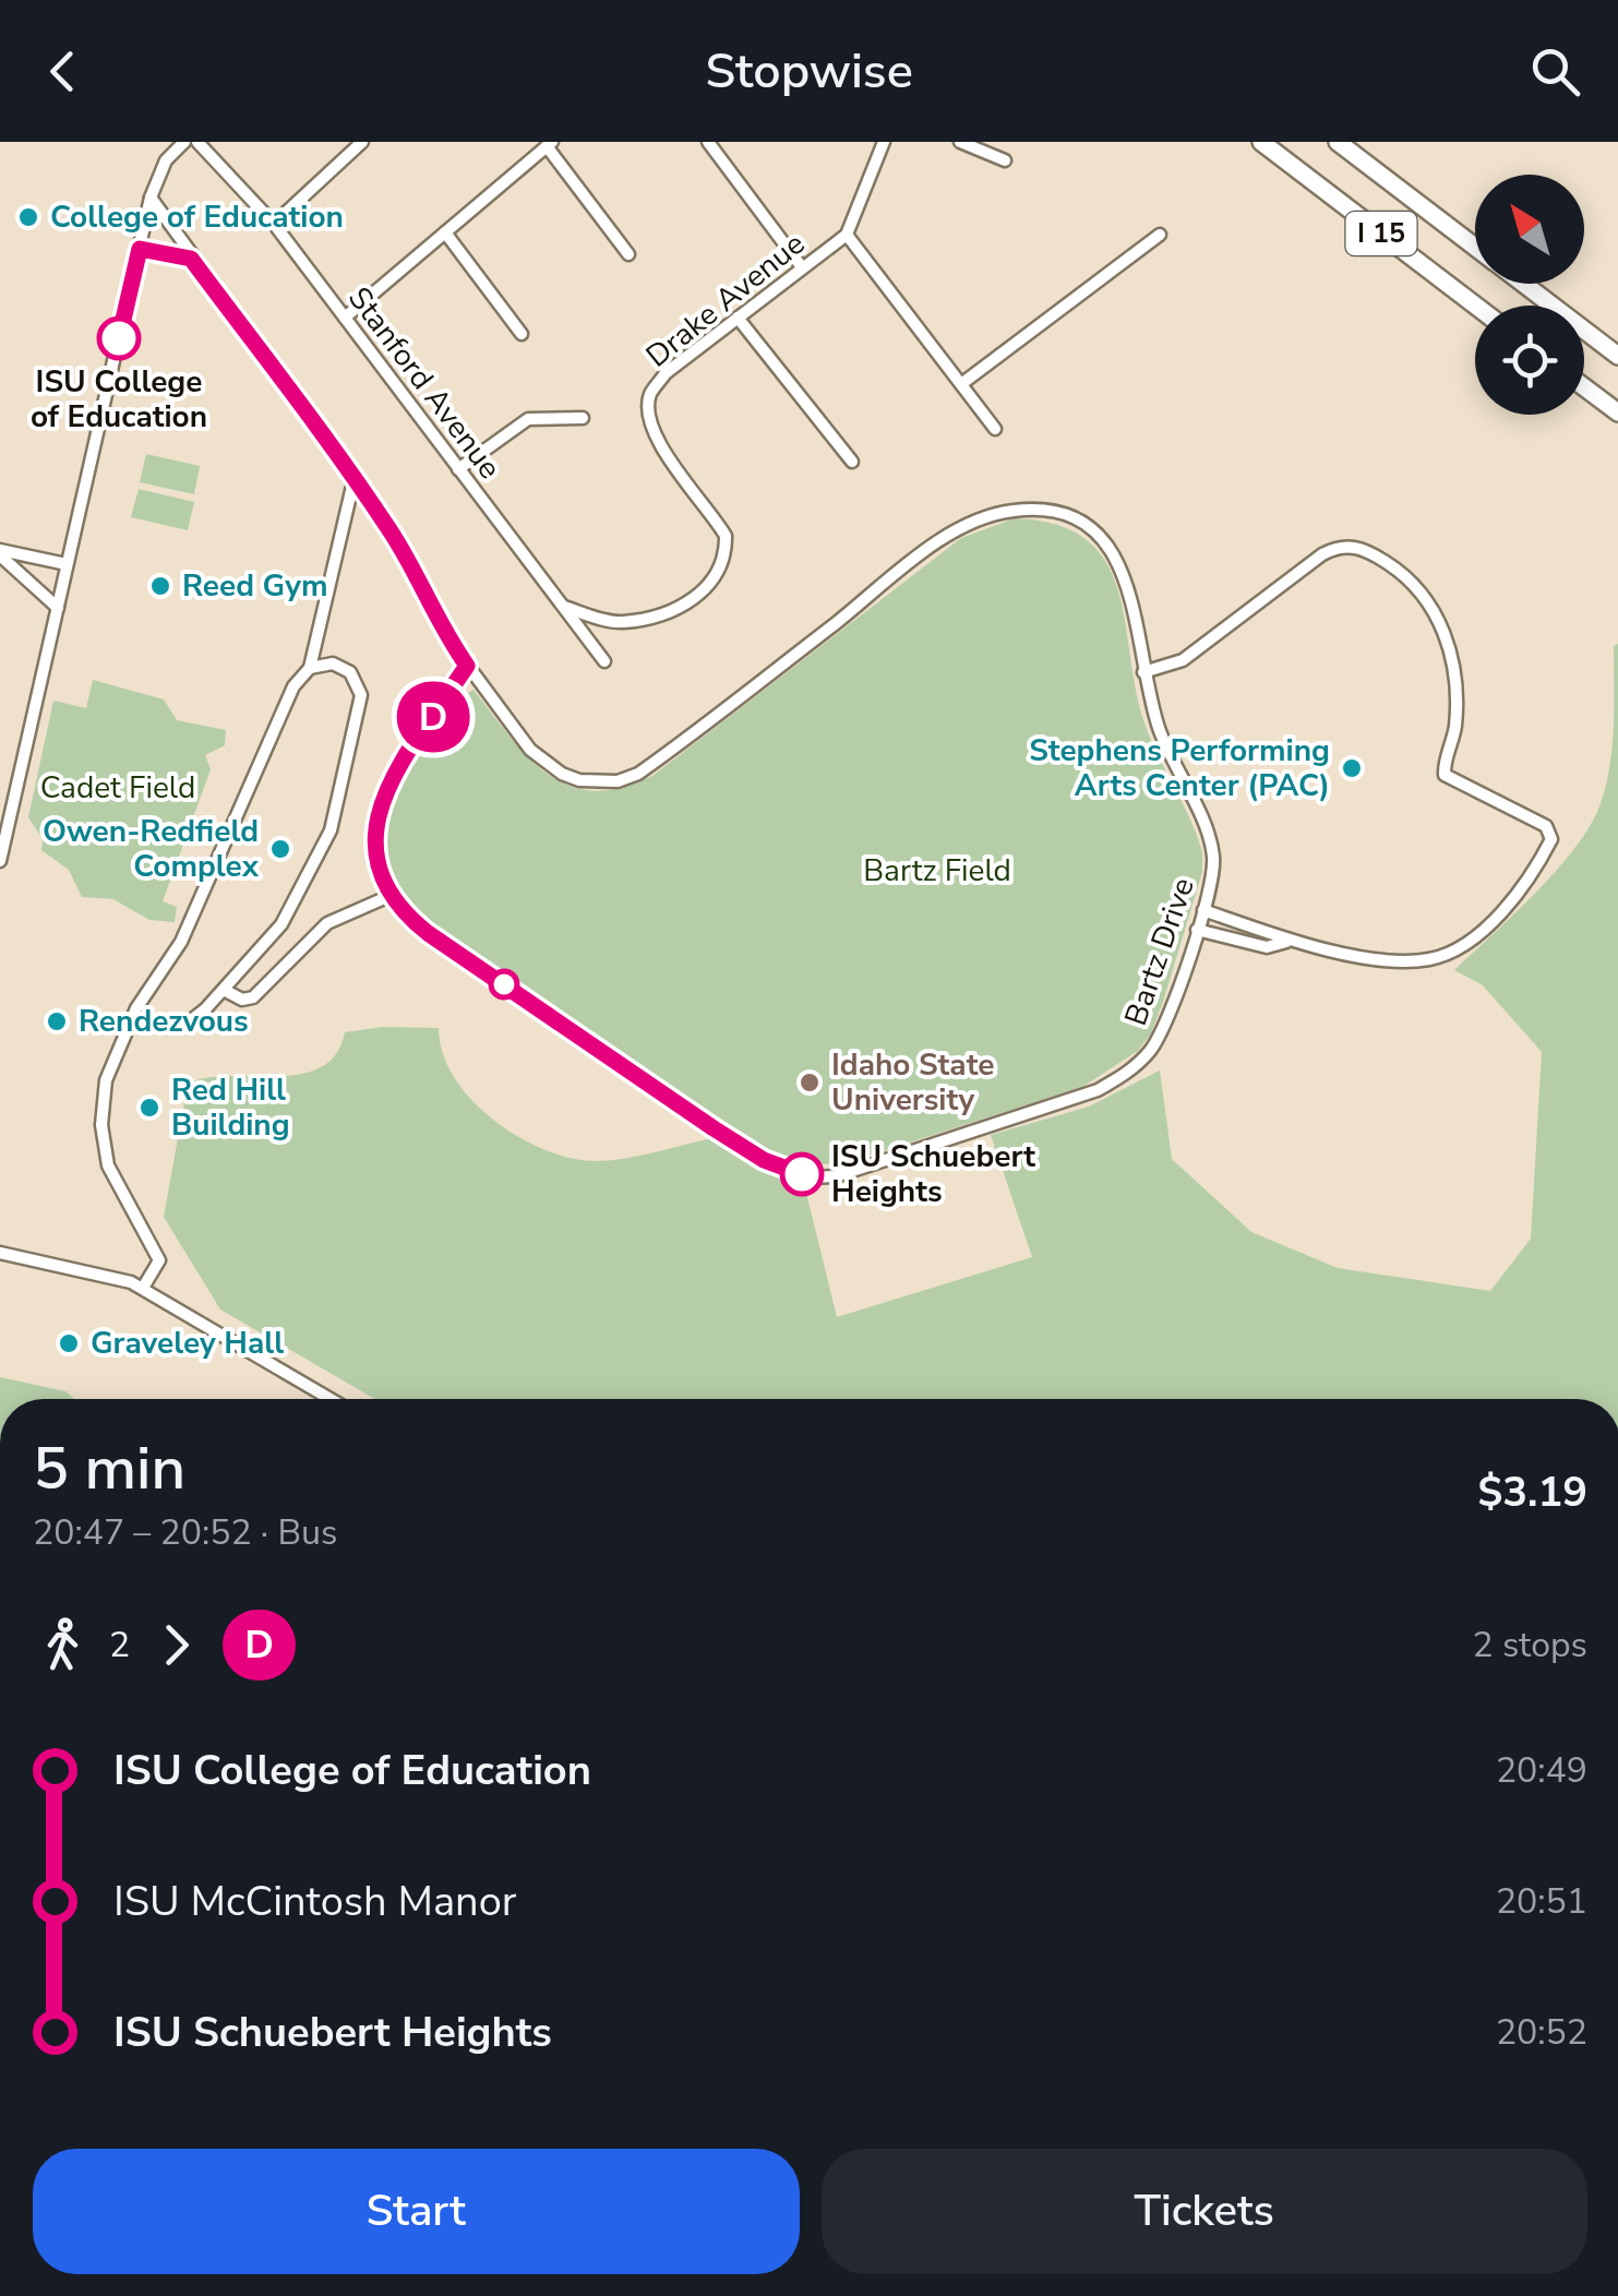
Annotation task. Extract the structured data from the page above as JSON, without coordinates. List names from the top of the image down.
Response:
{
  "streets": {
    "highway": ["I 15"],
    "street": ["Drake Avenue", "Stanford Avenue", "Bartz Drive"]
  },
  "crossings": [
    ["Drake Avenue", "Stanford Avenue"]
  ],
  "parks": ["Cadet Field", "Bartz Field"],
  "places": [
    "College of Education",
    "ISU College of Education",
    "Reed Gym",
    "Stephens Performing Arts Center (PAC)",
    "Owen-Redfield Complex",
    "Rendezvous",
    "Idaho State University",
    "Red Hill Building",
    "ISU Schuebert Heights",
    "Graveley Hall"
  ],
  "lines": ["bus line D"],
  "north": "top left",
  "page": {
    "header": "Stopwise",
    "on_map": "D",
    "heading": ["5 min", "20:47 – 20:52 · Bus", "$3.19"],
    "legs": ["2", "D", "2 stops"],
    "list": [
      {
        "name": "ISU College of Education",
        "value": "20:49"
      },
      {
        "name": "ISU McCintosh Manor",
        "value": "20:51"
      },
      {
        "name": "ISU Schuebert Heights",
        "value": "20:52"
      }
    ],
    "buttons": ["Start", "Tickets"]
  }
}
